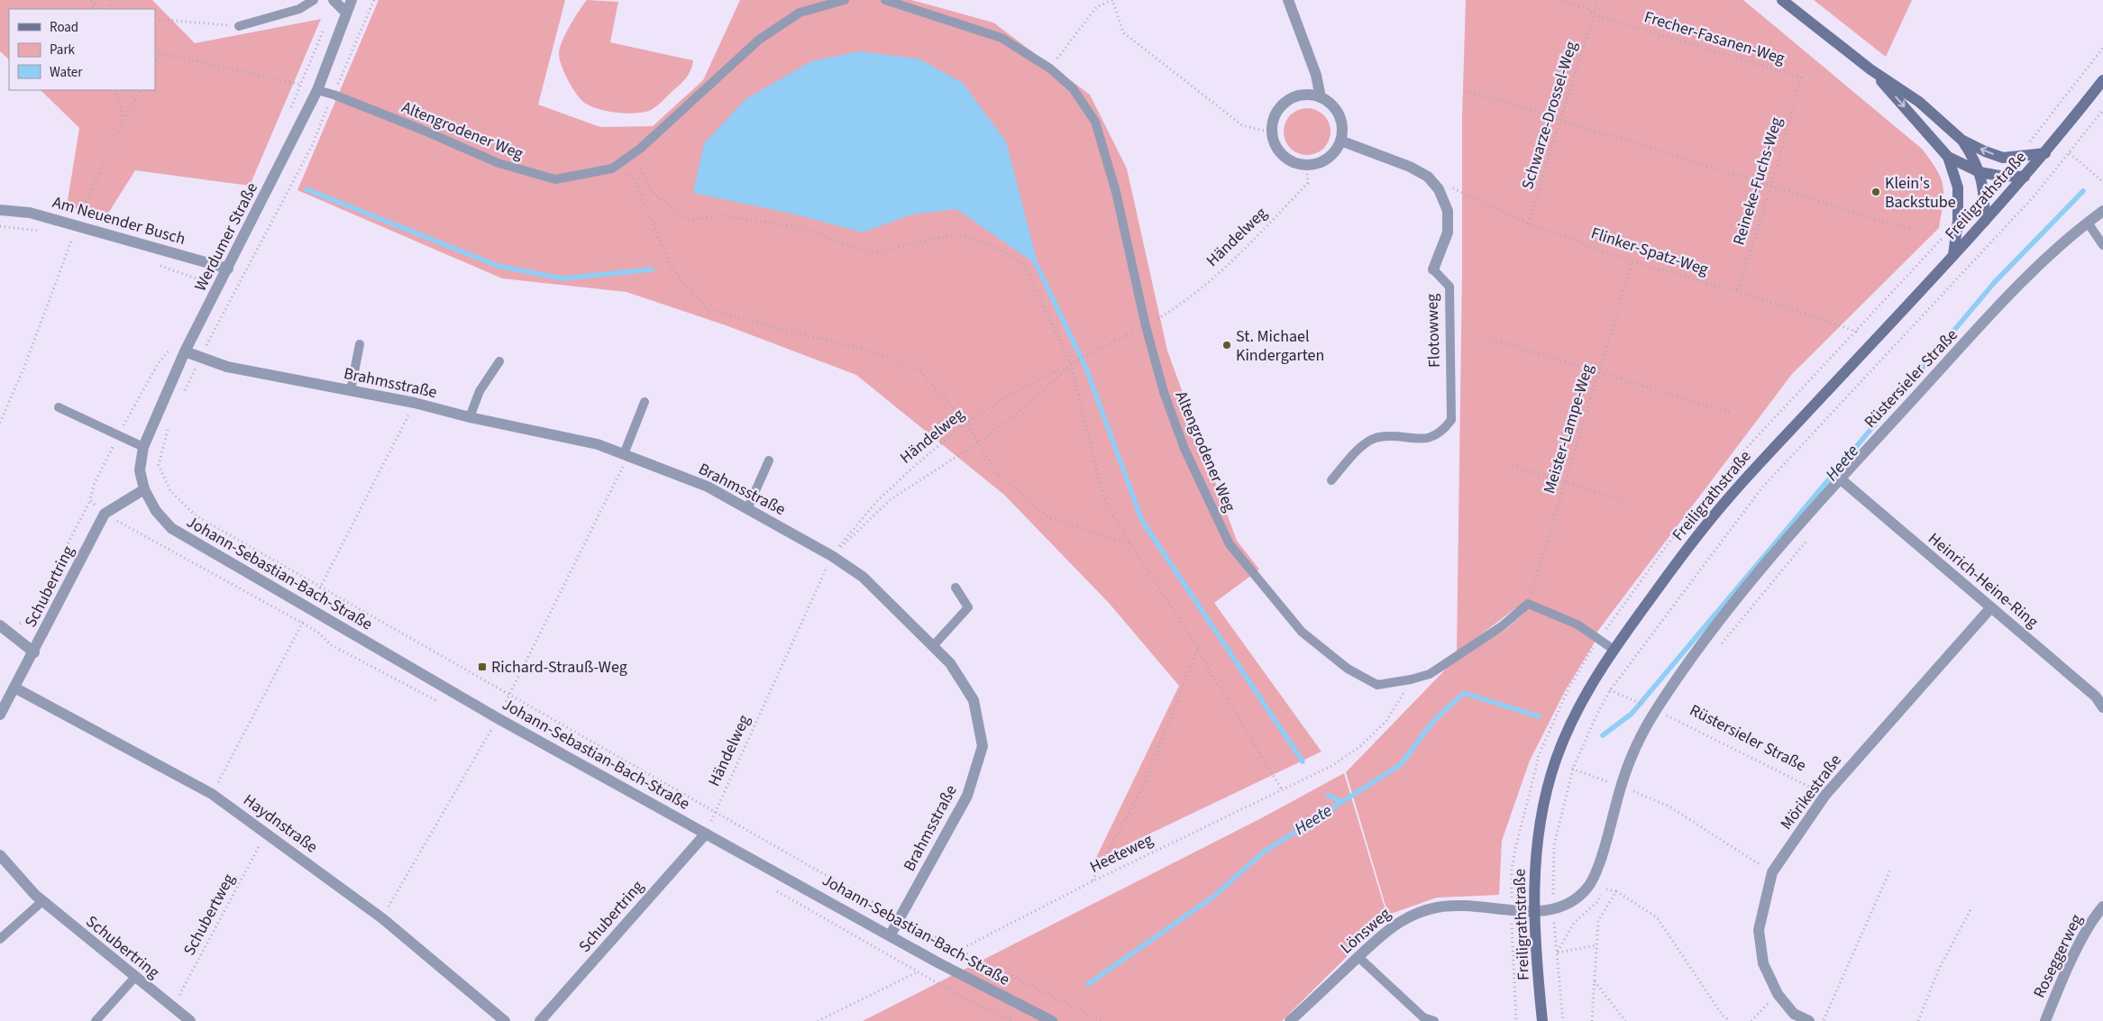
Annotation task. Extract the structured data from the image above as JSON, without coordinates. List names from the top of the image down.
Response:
{
  "streets": {
    "main road": ["Freiligrathstraße"],
    "street": [
      "Am Neuender Busch",
      "Werdumer Straße",
      "Flotowweg",
      "Rüstersieler Straße",
      "Brahmsstraße",
      "Johann-Sebastian-Bach-Straße",
      "Heinrich-Heine-Ring",
      "Schubertring",
      "Mörikestraße",
      "Haydnstraße",
      "Lönsweg",
      "Roseggerweg"
    ],
    "lane": ["Altengrodener Weg"],
    "path": [
      "Frecher-Fasanen-Weg",
      "Schwarze-Drossel-Weg",
      "Reineke-Fuchs-Weg",
      "Händelweg",
      "Flinker-Spatz-Weg",
      "Meister-Lampe-Weg",
      "Heeteweg",
      "Schubertweg"
    ]
  },
  "crossings": [
    ["Frecher-Fasanen-Weg", "Schwarze-Drossel-Weg"],
    ["Frecher-Fasanen-Weg", "Reineke-Fuchs-Weg"],
    ["Schwarze-Drossel-Weg", "Flinker-Spatz-Weg"],
    ["Altengrodener Weg", "Werdumer Straße"],
    ["Altengrodener Weg", "Händelweg"],
    ["Altengrodener Weg", "Meister-Lampe-Weg"],
    ["Altengrodener Weg", "Heeteweg"],
    ["Reineke-Fuchs-Weg", "Flinker-Spatz-Weg"],
    ["Freiligrathstraße", "Rüstersieler Straße"],
    ["Freiligrathstraße", "Lönsweg"],
    ["Am Neuender Busch", "Werdumer Straße"],
    ["Werdumer Straße", "Brahmsstraße"],
    ["Werdumer Straße", "Johann-Sebastian-Bach-Straße"],
    ["Händelweg", "Flotowweg"],
    ["Händelweg", "Brahmsstraße"],
    ["Händelweg", "Johann-Sebastian-Bach-Straße"],
    ["Händelweg", "Schubertring"],
    ["Flinker-Spatz-Weg", "Flotowweg"],
    ["Flinker-Spatz-Weg", "Meister-Lampe-Weg"],
    ["Rüstersieler Straße", "Heinrich-Heine-Ring"],
    ["Rüstersieler Straße", "Mörikestraße"],
    ["Rüstersieler Straße", "Lönsweg"],
    ["Brahmsstraße", "Johann-Sebastian-Bach-Straße"],
    ["Johann-Sebastian-Bach-Straße", "Schubertring"],
    ["Johann-Sebastian-Bach-Straße", "Heeteweg"],
    ["Heinrich-Heine-Ring", "Mörikestraße"],
    ["Schubertring", "Haydnstraße"],
    ["Schubertring", "Schubertweg"],
    ["Haydnstraße", "Schubertweg"]
  ],
  "water": ["Heete"],
  "places": {
    "other": ["Klein's Backstube", "St. Michael Kindergarten"],
    "transit": ["Richard-Strauß-Weg"]
  },
  "legend": ["Road", "Park", "Water"]
}
